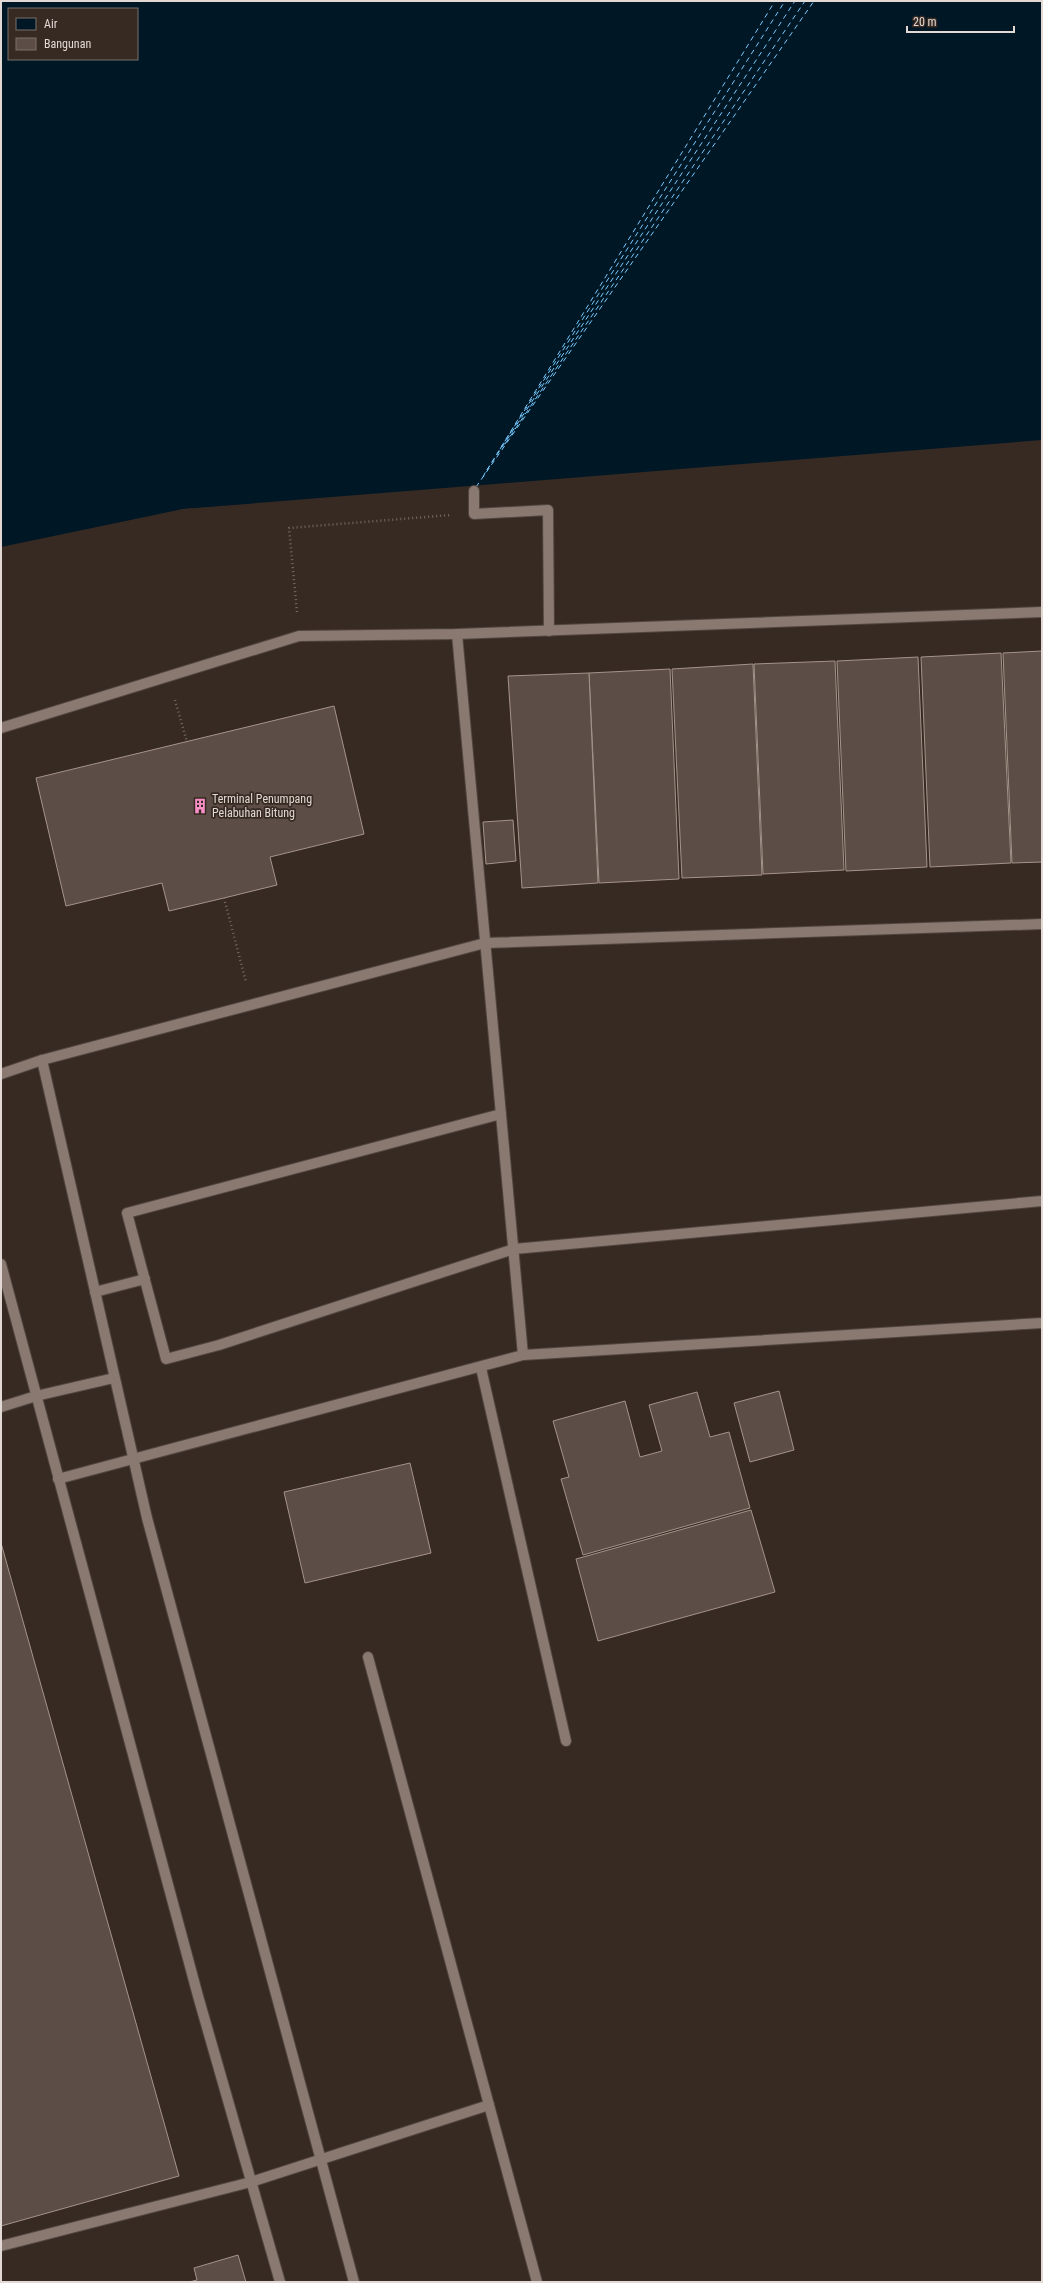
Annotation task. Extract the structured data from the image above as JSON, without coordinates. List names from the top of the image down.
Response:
{
  "places": {
    "building": ["Terminal Penumpang Pelabuhan Bitung"]
  },
  "legend": ["Air", "Bangunan"],
  "scale_bar": "20 m"
}
